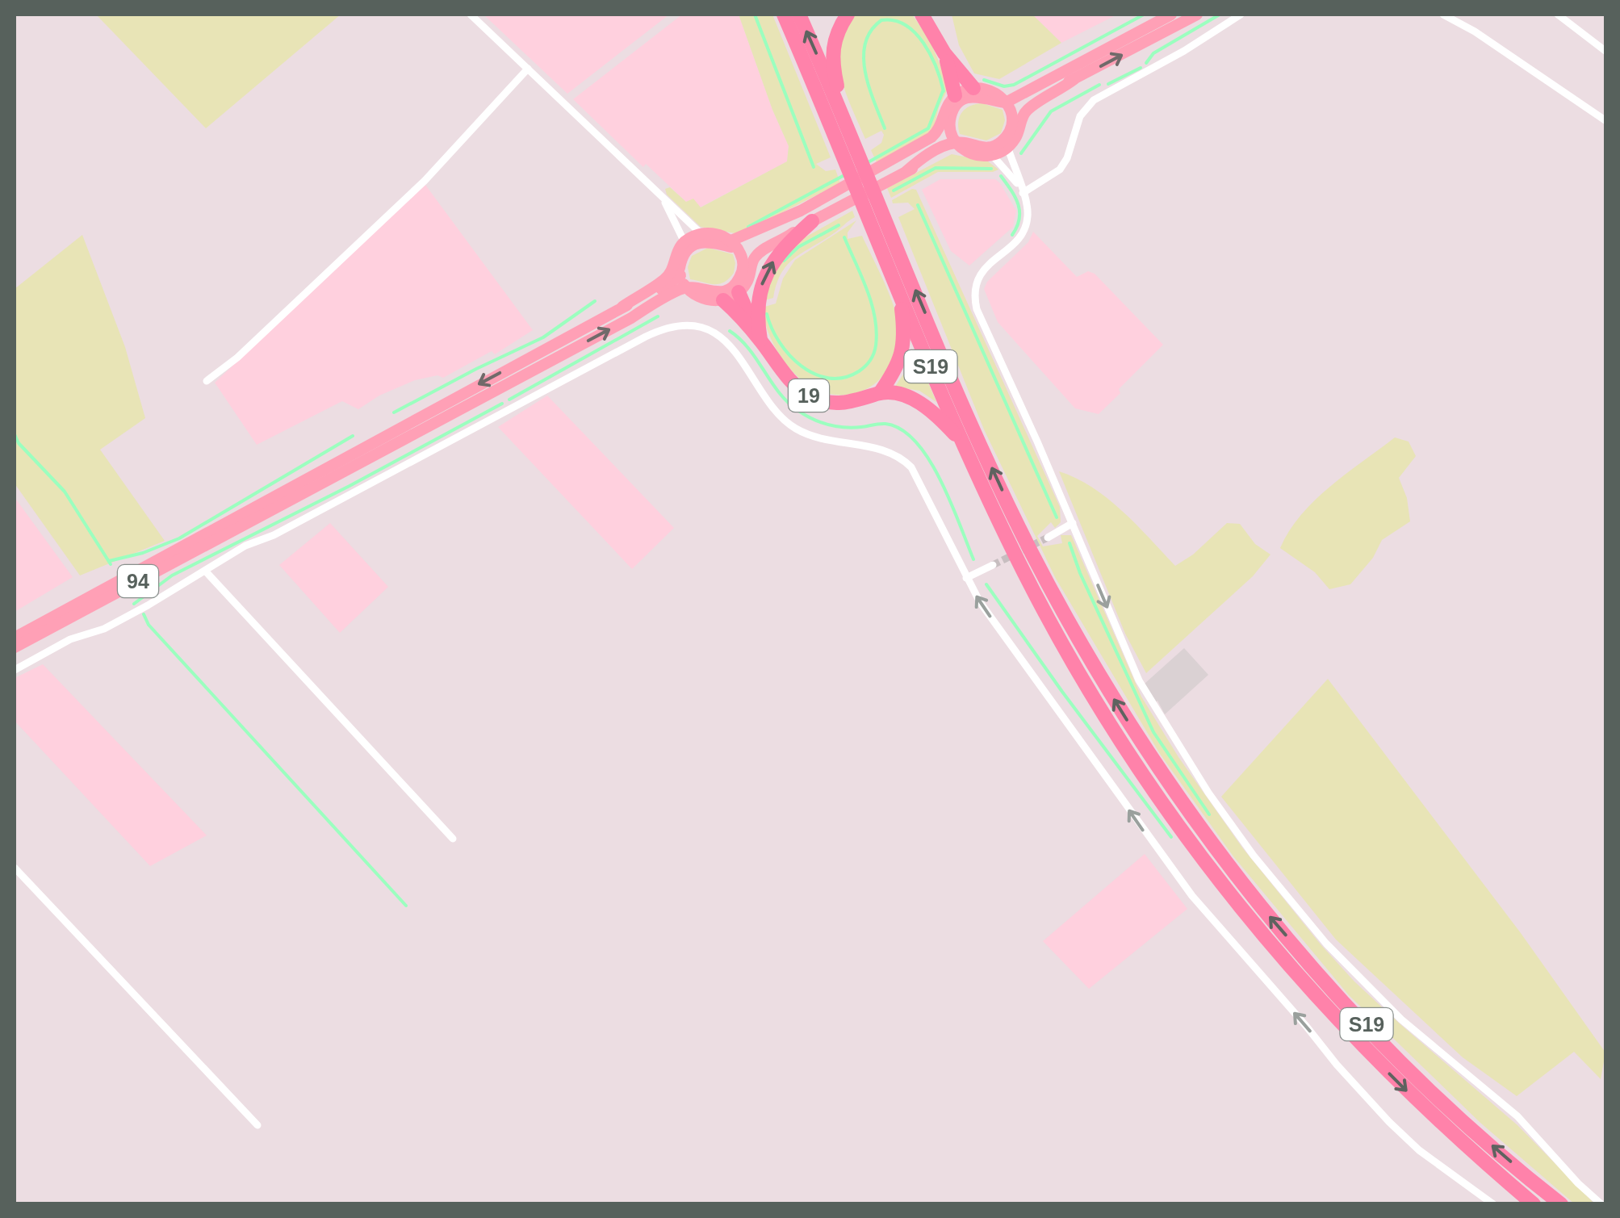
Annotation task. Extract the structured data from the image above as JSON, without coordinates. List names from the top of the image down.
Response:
{
  "streets": {
    "highway": ["S19", "19"],
    "main road": ["94"]
  }
}
